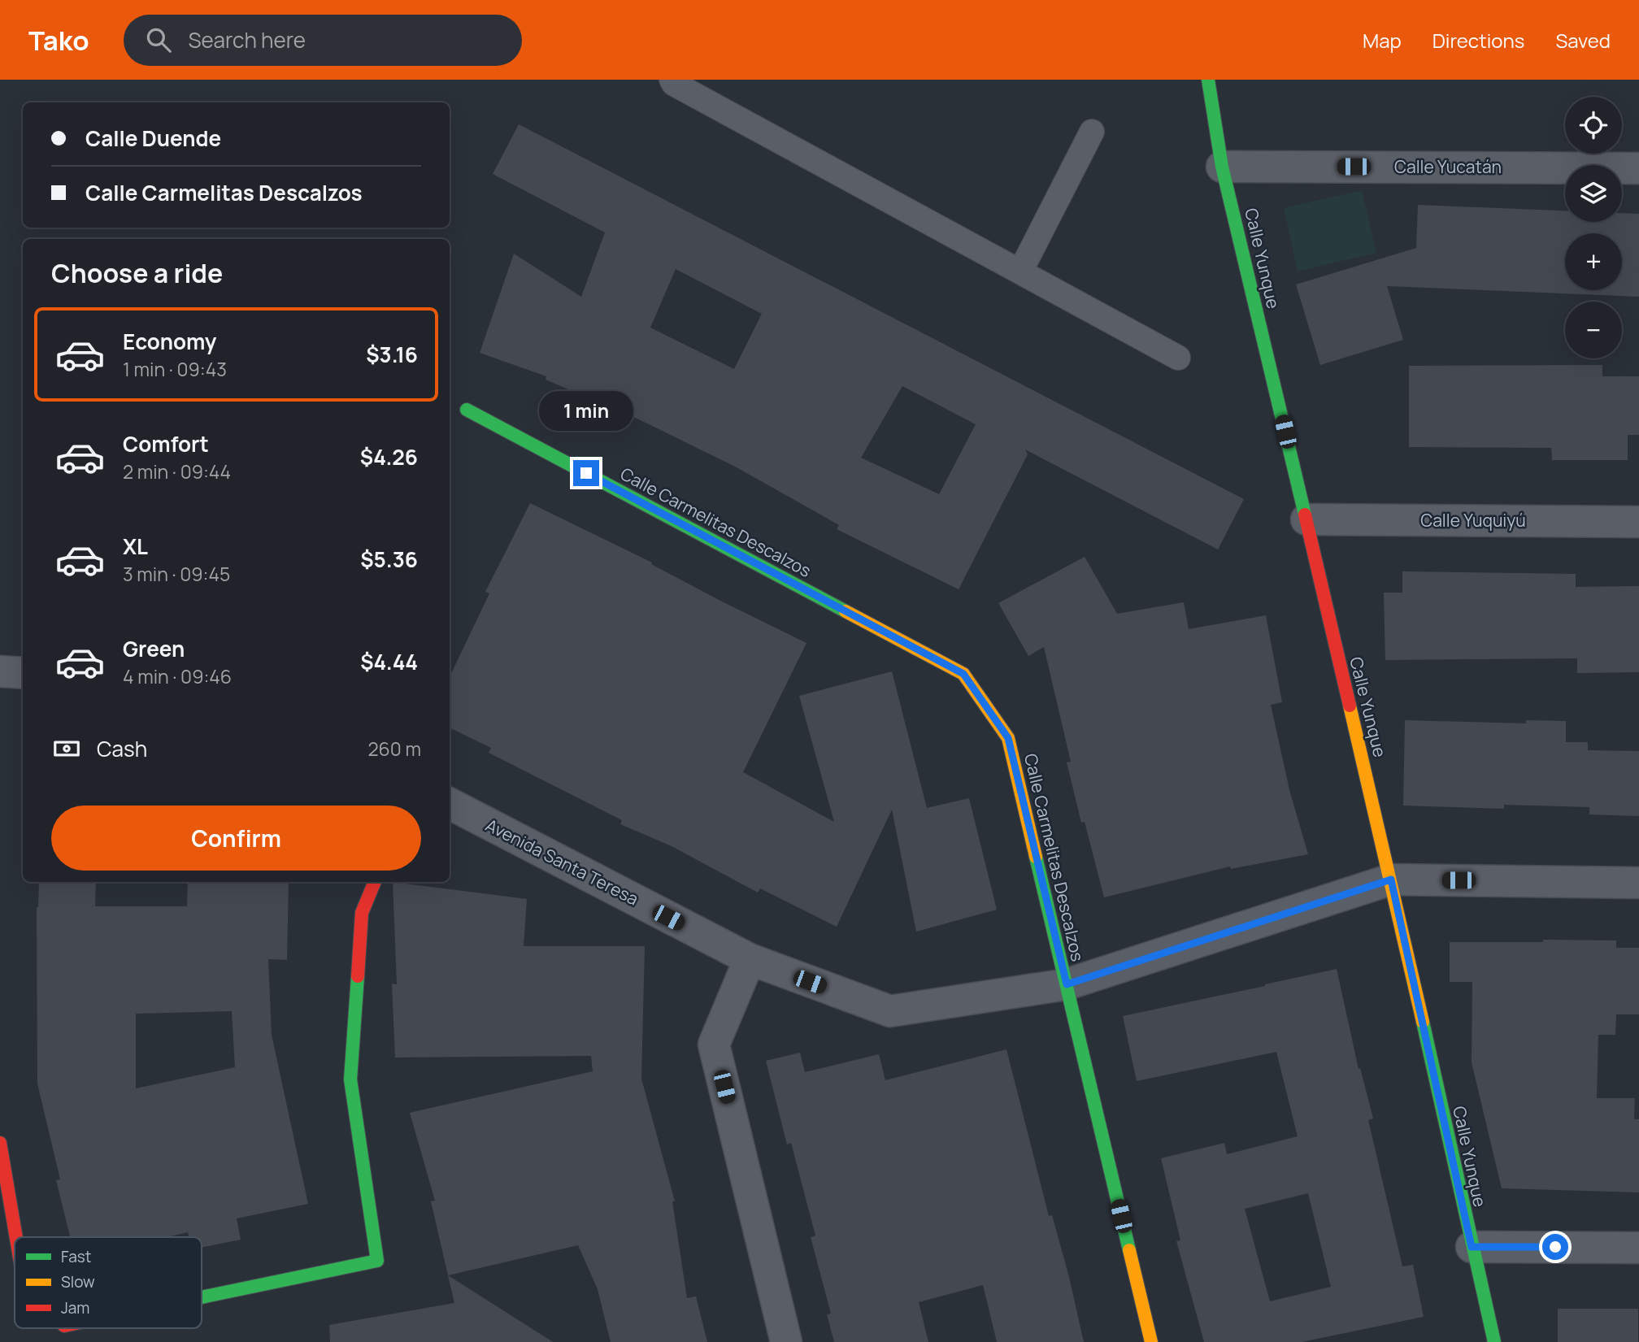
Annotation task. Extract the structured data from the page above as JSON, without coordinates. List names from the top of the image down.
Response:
{
  "streets": {
    "street": [
      "Calle Yucatán",
      "Calle Yunque",
      "Calle Yuquiyú",
      "Calle Carmelitas Descalzos",
      "Avenida Santa Teresa"
    ]
  },
  "crossings": [
    ["Calle Yucatán", "Calle Yunque"],
    ["Calle Yunque", "Calle Yuquiyú"],
    ["Calle Yunque", "Avenida Santa Teresa"],
    ["Calle Carmelitas Descalzos", "Avenida Santa Teresa"]
  ],
  "legend": ["Fast", "Slow", "Jam"],
  "page": {
    "header": "Tako",
    "search": "Search here",
    "nav": ["Map", "Directions", "Saved"],
    "map_buttons": ["+", "−"],
    "banner": ["Calle Duende", "Calle Carmelitas Descalzos"],
    "heading": "Choose a ride",
    "list": [
      {
        "name": "Economy",
        "note": "1 min · 09:43",
        "value": "$3.16"
      },
      {
        "name": "Comfort",
        "note": "2 min · 09:44",
        "value": "$4.26"
      },
      {
        "name": "XL",
        "note": "3 min · 09:45",
        "value": "$5.36"
      },
      {
        "name": "Green",
        "note": "4 min · 09:46",
        "value": "$4.44"
      }
    ],
    "bubble": "1 min",
    "pay": ["Cash", "260 m"],
    "buttons": "Confirm"
  }
}
